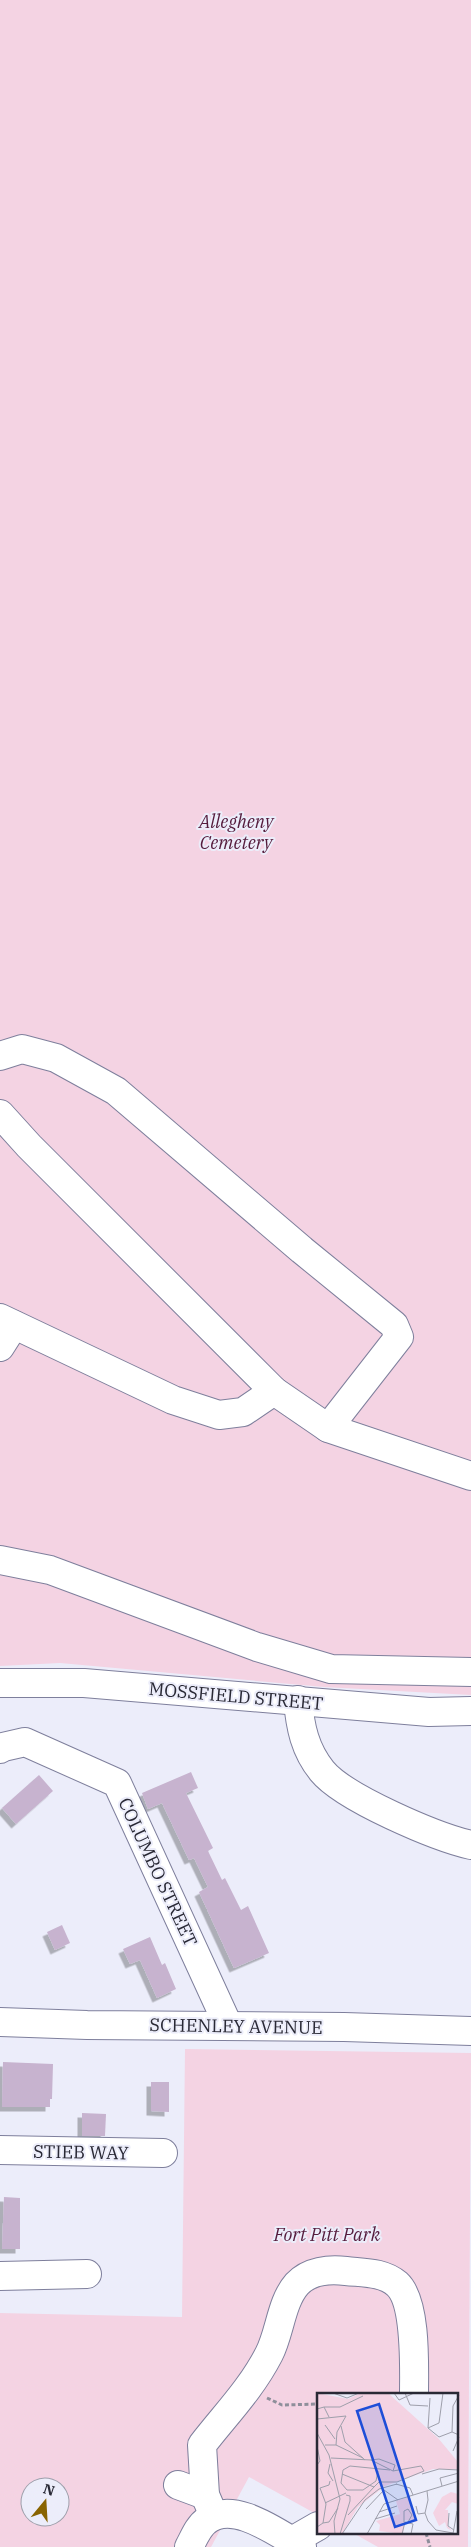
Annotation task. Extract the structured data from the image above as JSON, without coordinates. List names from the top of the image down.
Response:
{
  "streets": {
    "street": [
      "MOSSFIELD STREET",
      "COLUMBO STREET",
      "SCHENLEY AVENUE",
      "STIEB WAY"
    ]
  },
  "crossings": [
    ["COLUMBO STREET", "SCHENLEY AVENUE"]
  ],
  "parks": ["Allegheny Cemetery", "Fort Pitt Park"],
  "north": "top"
}
